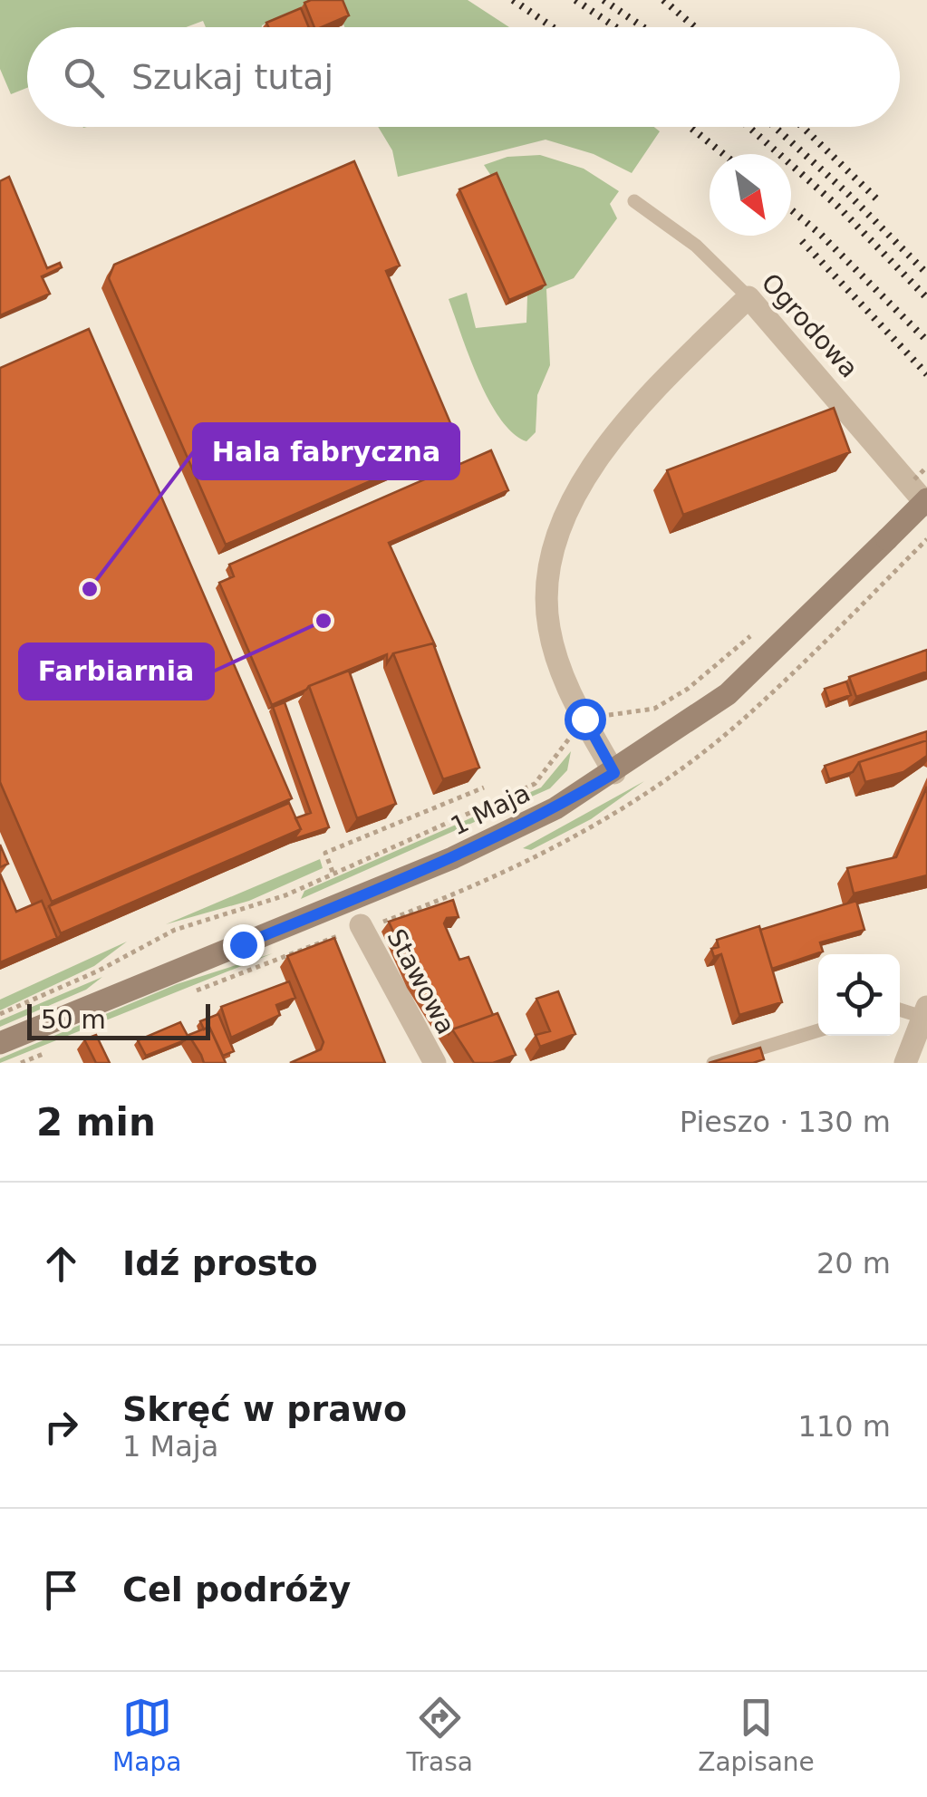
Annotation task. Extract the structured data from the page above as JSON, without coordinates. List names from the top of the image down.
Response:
{
  "streets": {
    "main road": ["1 Maja"],
    "street": ["Ogrodowa", "Stawowa"]
  },
  "crossings": [
    ["Ogrodowa", "1 Maja"]
  ],
  "places": ["Hala fabryczna", "Farbiarnia"],
  "scale_bar": "50 m",
  "north": "bottom right",
  "page": {
    "search": "Szukaj tutaj",
    "scale": "50 m",
    "heading": ["2 min", "Pieszo · 130 m"],
    "list": [
      ["Idź prosto", "20 m"],
      ["Skręć w prawo", "1 Maja", "110 m"],
      "Cel podróży"
    ],
    "nav": ["Mapa", "Trasa", "Zapisane"]
  }
}
